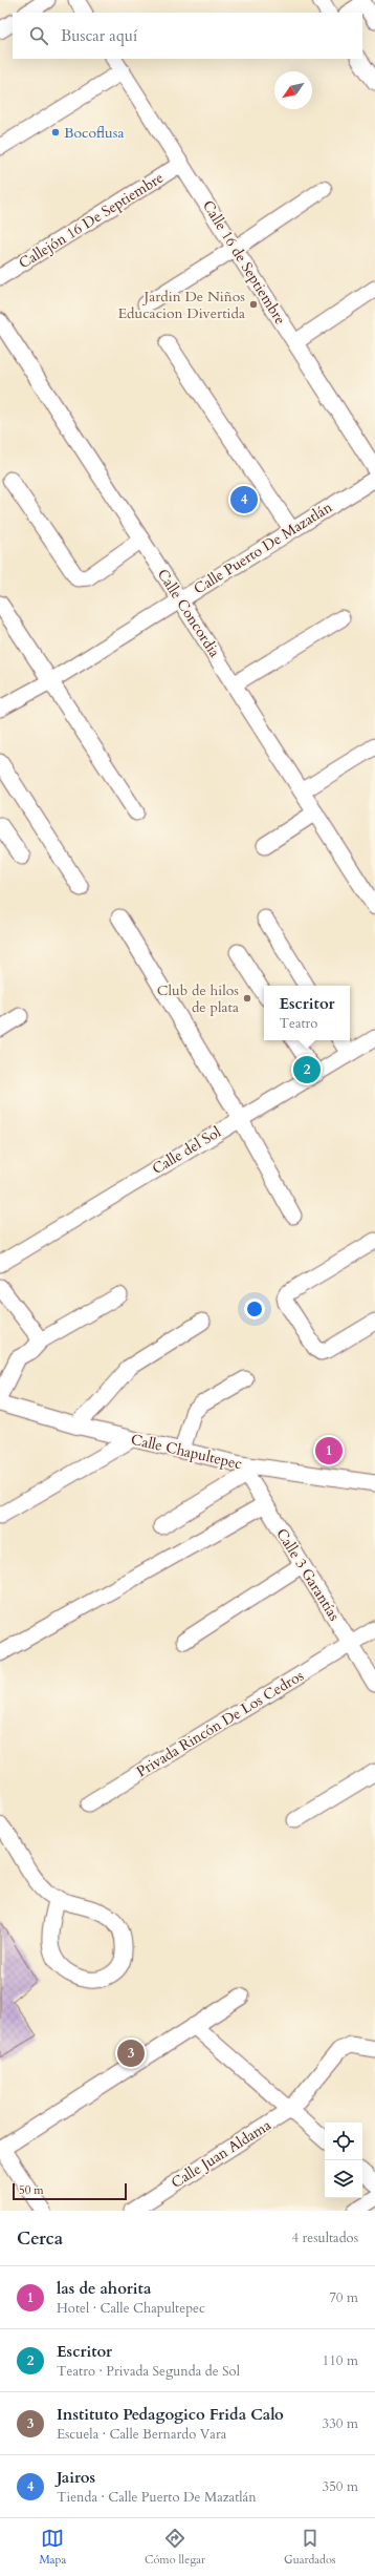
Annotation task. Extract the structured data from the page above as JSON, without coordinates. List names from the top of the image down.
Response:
{
  "streets": {
    "street": [
      "Callejón 16 De Septiembre",
      "Calle 16 de Septiembre",
      "Calle Puerto De Mazatlán",
      "Calle Concordia",
      "Calle del Sol",
      "Calle Chapultepec",
      "Calle 3 Garantías",
      "Privada Rincón De Los Cedros",
      "Calle Juan Aldama"
    ]
  },
  "crossings": [
    ["Callejón 16 De Septiembre", "Calle 16 de Septiembre"],
    ["Calle Puerto De Mazatlán", "Calle Concordia"],
    ["Calle Chapultepec", "Calle 3 Garantías"],
    ["Calle 3 Garantías", "Privada Rincón De Los Cedros"]
  ],
  "places": ["Bocoflusa", "Jardin De Niños Educacion Divertida", "Club de hilos de plata"],
  "scale_bar": "50 m",
  "north": "bottom left",
  "page": {
    "search": "Buscar aquí",
    "pins": [
      "4",
      "2",
      "1",
      "3"
    ],
    "popup": ["Escritor", "Teatro"],
    "scale": "50 m",
    "heading": ["Cerca", "4 resultados"],
    "list": [
      {
        "mark": "1",
        "name": "las de ahorita",
        "note": "Hotel · Calle Chapultepec",
        "value": "70 m"
      },
      {
        "mark": "2",
        "name": "Escritor",
        "note": "Teatro · Privada Segunda de Sol",
        "value": "110 m"
      },
      {
        "mark": "3",
        "name": "Instituto Pedagogico Frida Calo",
        "note": "Escuela · Calle Bernardo Vara",
        "value": "330 m"
      },
      {
        "mark": "4",
        "name": "Jairos",
        "note": "Tienda · Calle Puerto De Mazatlán",
        "value": "350 m"
      }
    ],
    "nav": ["Mapa", "Cómo llegar", "Guardados"]
  }
}
